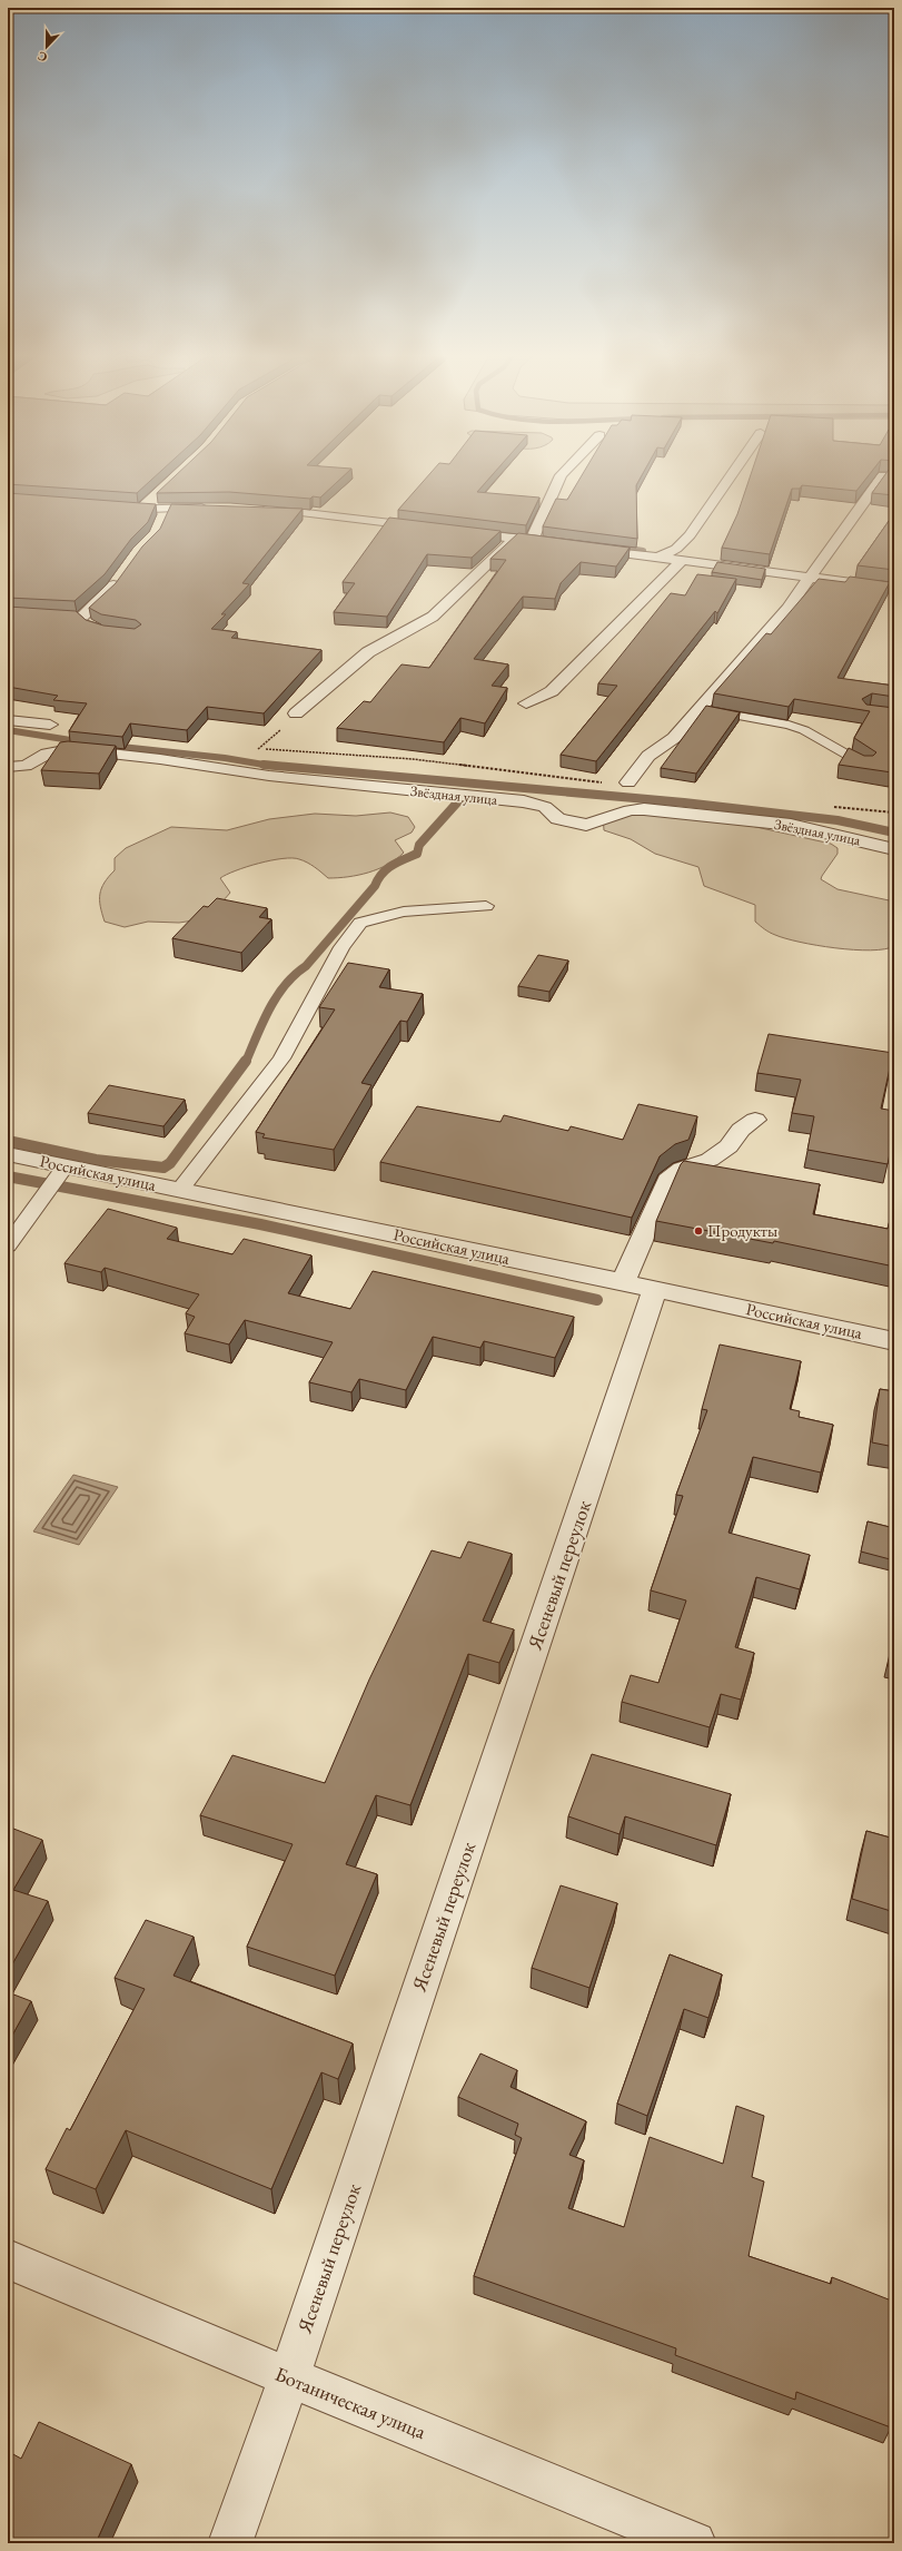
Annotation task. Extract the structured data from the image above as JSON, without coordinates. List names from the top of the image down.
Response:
{
  "streets": {
    "street": [
      "Звёздная улица",
      "Российская улица",
      "Ясеневый переулок",
      "Ботаническая улица"
    ]
  },
  "crossings": [
    ["Российская улица", "Ясеневый переулок"],
    ["Ясеневый переулок", "Ботаническая улица"]
  ],
  "places": ["Продукты"],
  "north": "bottom"
}
